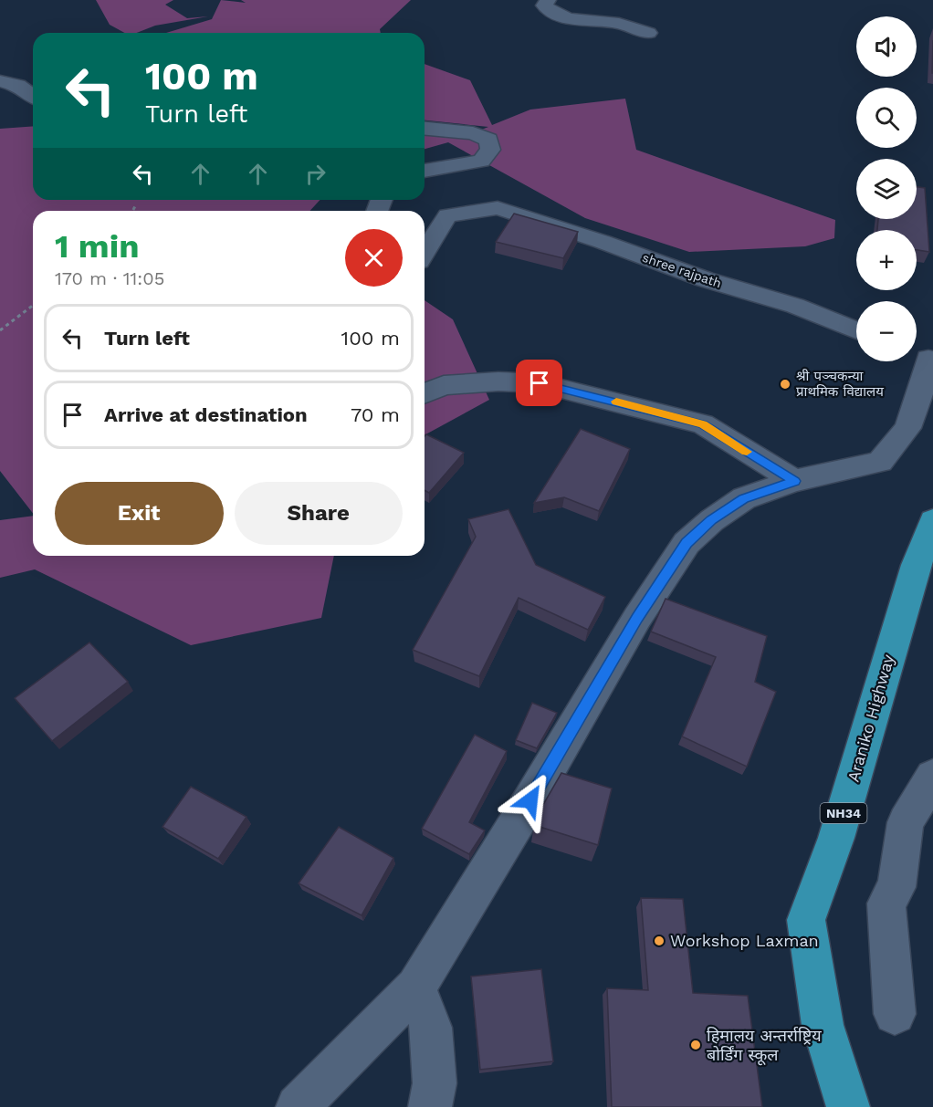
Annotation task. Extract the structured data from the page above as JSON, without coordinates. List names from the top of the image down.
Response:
{
  "streets": {
    "highway": ["Araniko Highway", "NH34"],
    "street": ["shree rajpath"]
  },
  "places": ["श्री पञ्चकन्या प्राथमिक विद्यालय", "Workshop Laxman", "हिमालय अन्तर्राष्ट्रिय बोर्डिंग स्कूल"],
  "page": {
    "map_buttons": ["+", "−"],
    "turn": ["100 m", "Turn left"],
    "heading": ["1 min", "170 m · 11:05"],
    "list": [
      {
        "name": "Turn left",
        "value": "100 m"
      },
      {
        "name": "Arrive at destination",
        "value": "70 m"
      }
    ],
    "buttons": ["Exit", "Share"]
  }
}
